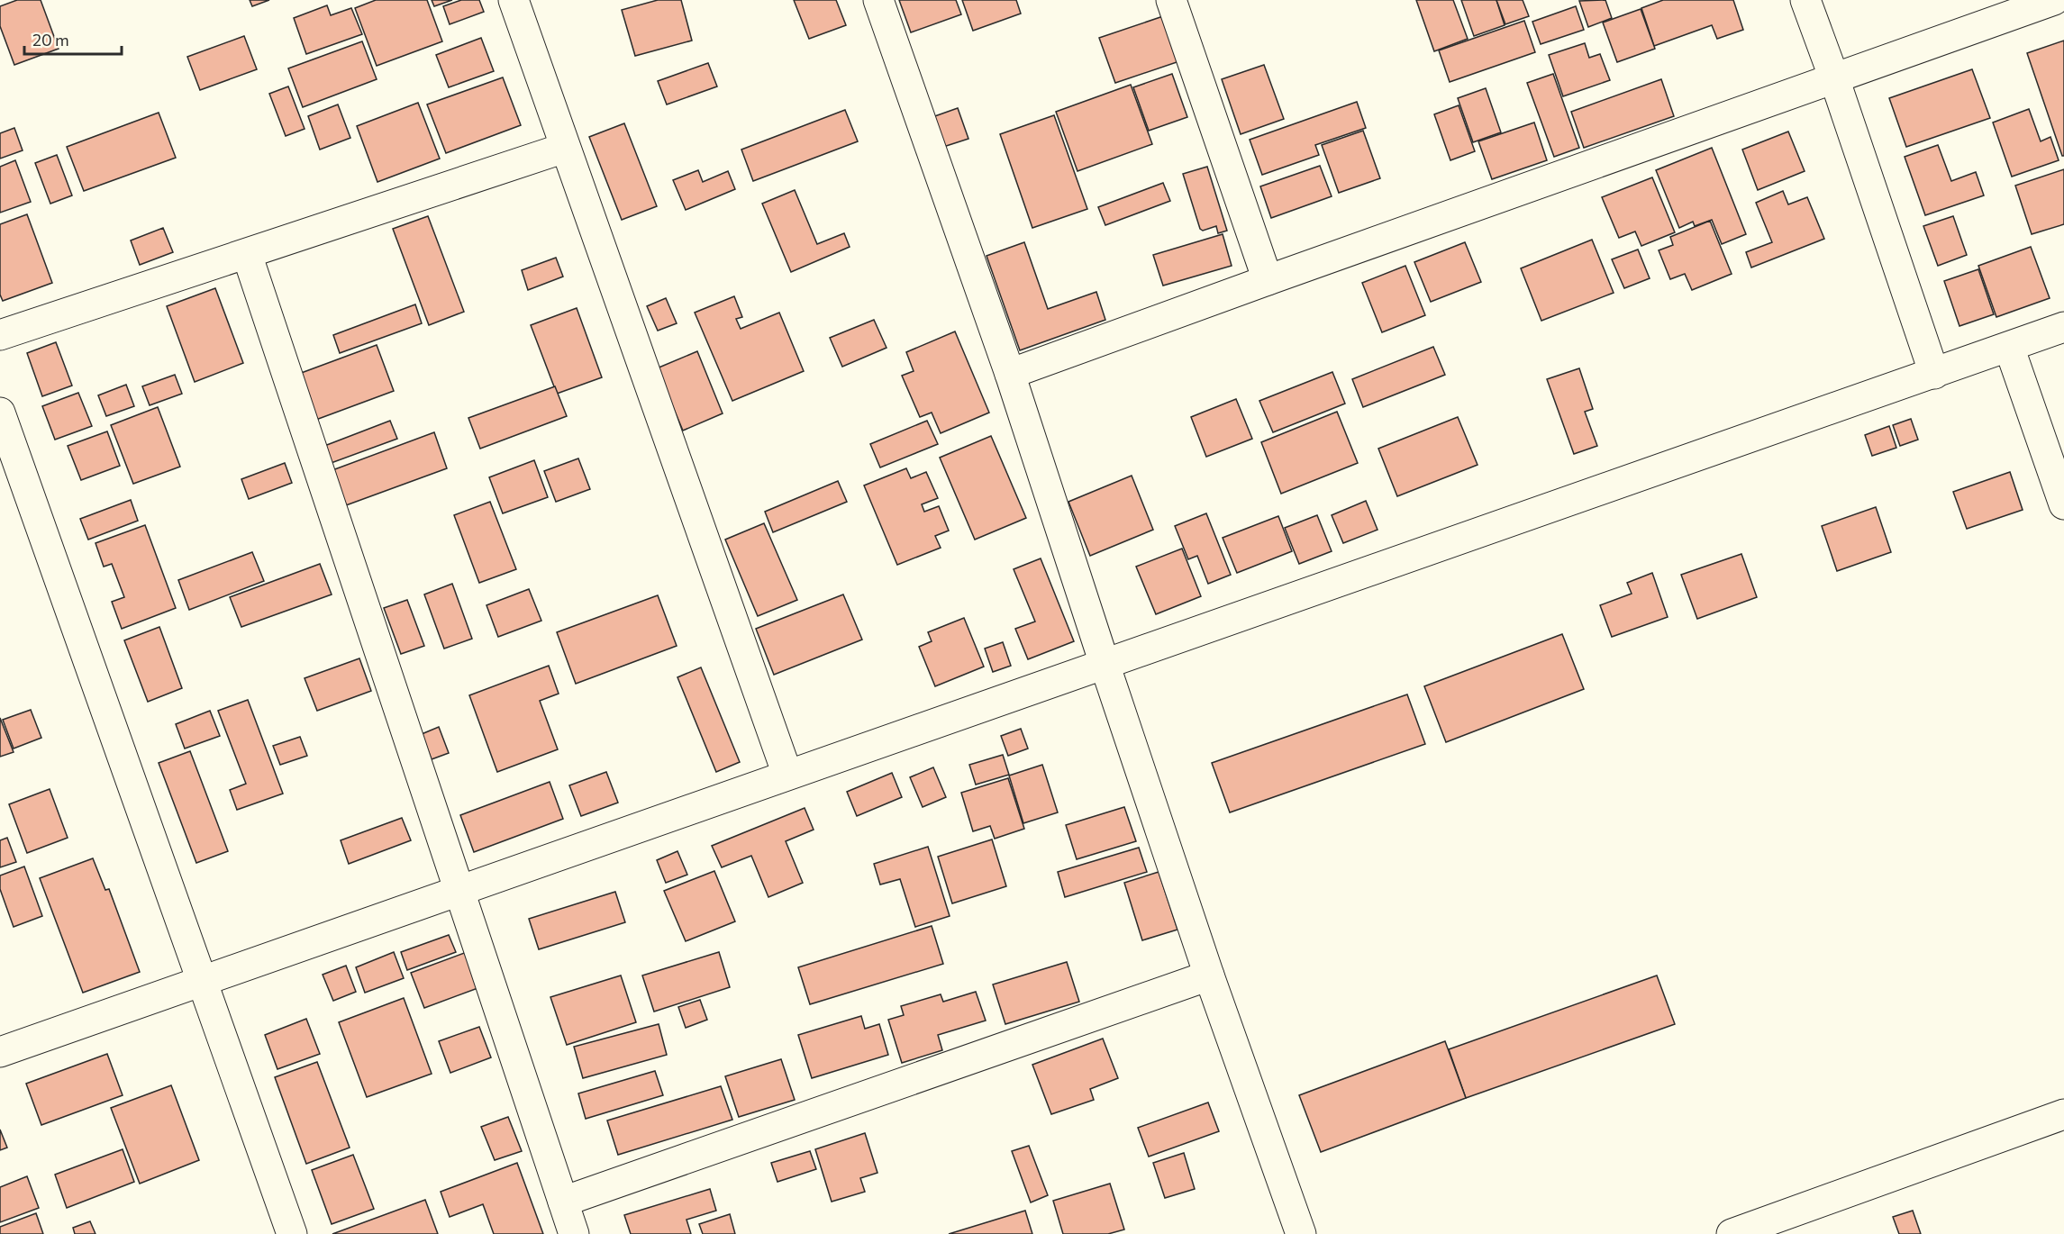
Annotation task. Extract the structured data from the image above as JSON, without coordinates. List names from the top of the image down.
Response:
{
  "scale_bar": "20 m"
}
